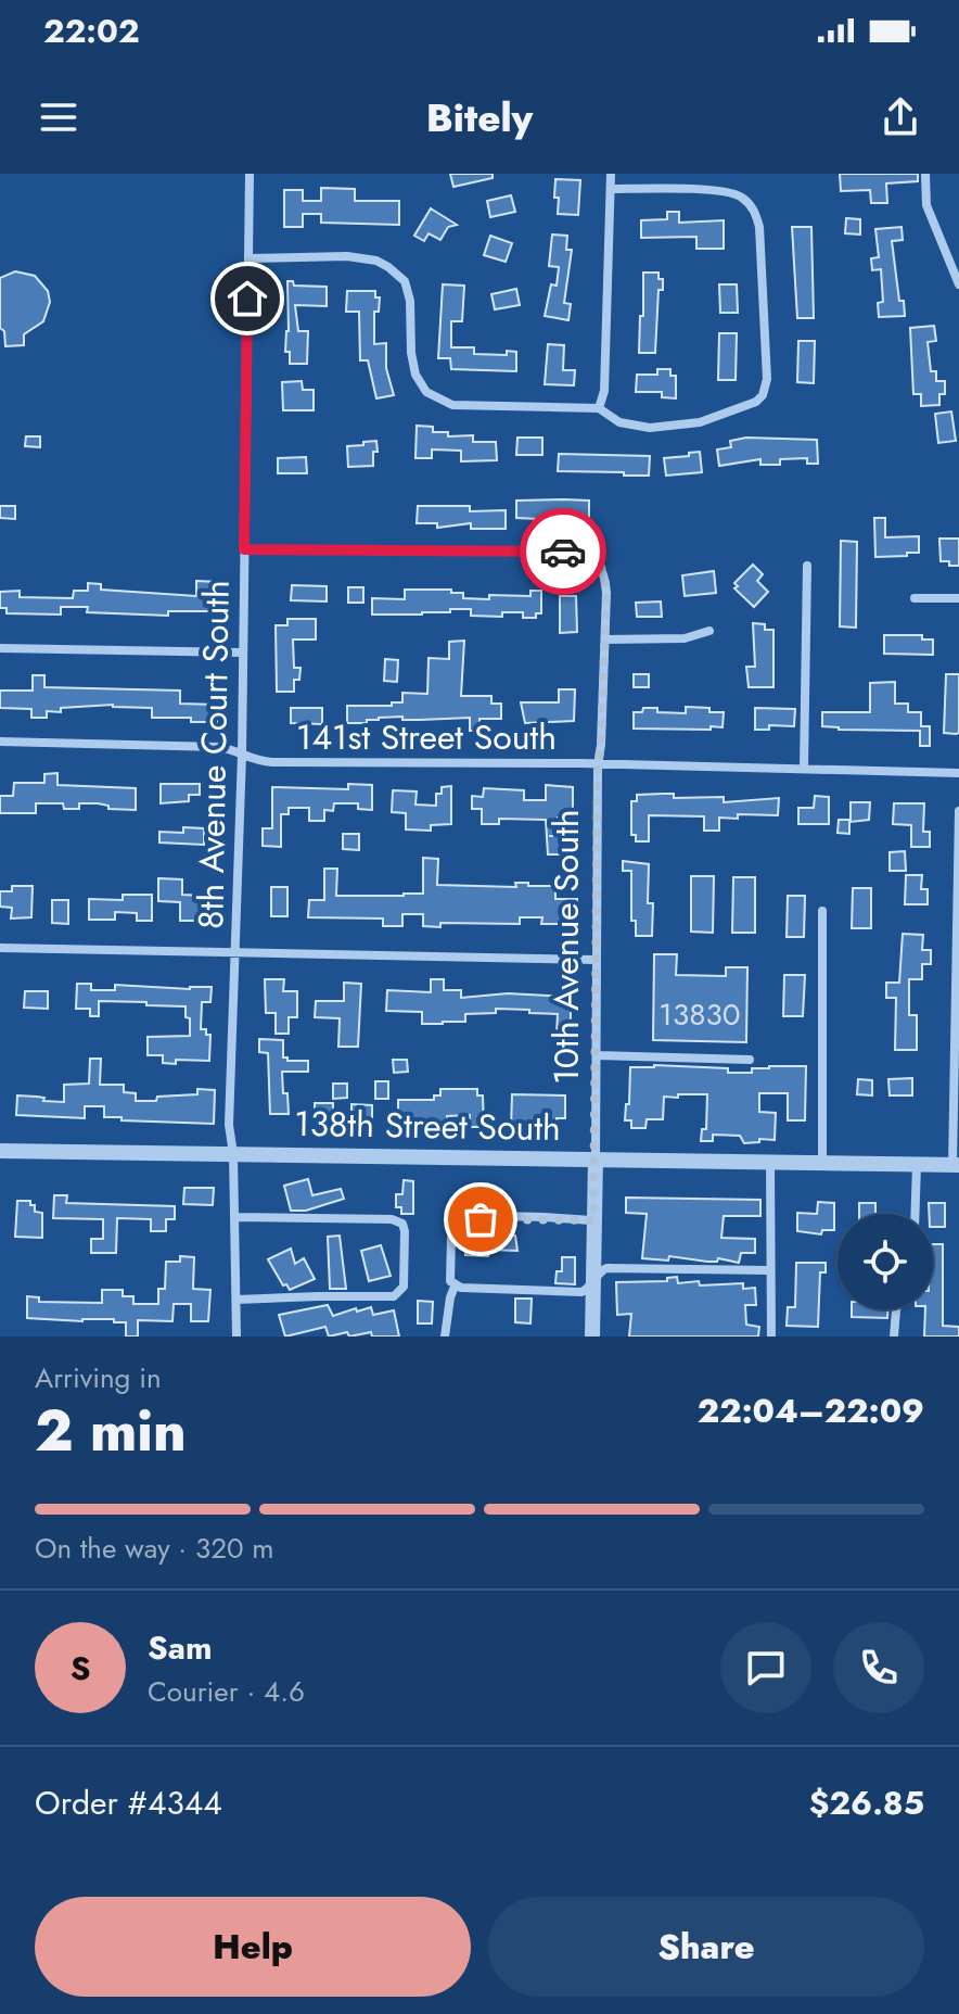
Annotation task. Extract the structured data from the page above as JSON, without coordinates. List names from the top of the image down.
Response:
{
  "streets": {
    "street": [
      "141st Street South",
      "8th Avenue Court South",
      "10th Avenue South",
      "138th Street South"
    ]
  },
  "crossings": [
    ["141st Street South", "8th Avenue Court South"],
    ["141st Street South", "10th Avenue South"],
    ["8th Avenue Court South", "10th Avenue South"],
    ["8th Avenue Court South", "138th Street South"],
    ["10th Avenue South", "138th Street South"]
  ],
  "house_numbers": ["13830"],
  "page": {
    "status": "22:02",
    "header": "Bitely",
    "heading": ["2 min", "Arriving in", "22:04–22:09"],
    "panel": [
      "Sam",
      "Courier · 4.6",
      "Order #4344",
      "$26.85"
    ],
    "bar": "On the way · 320 m",
    "round": "S",
    "buttons": ["Help", "Share"]
  }
}
